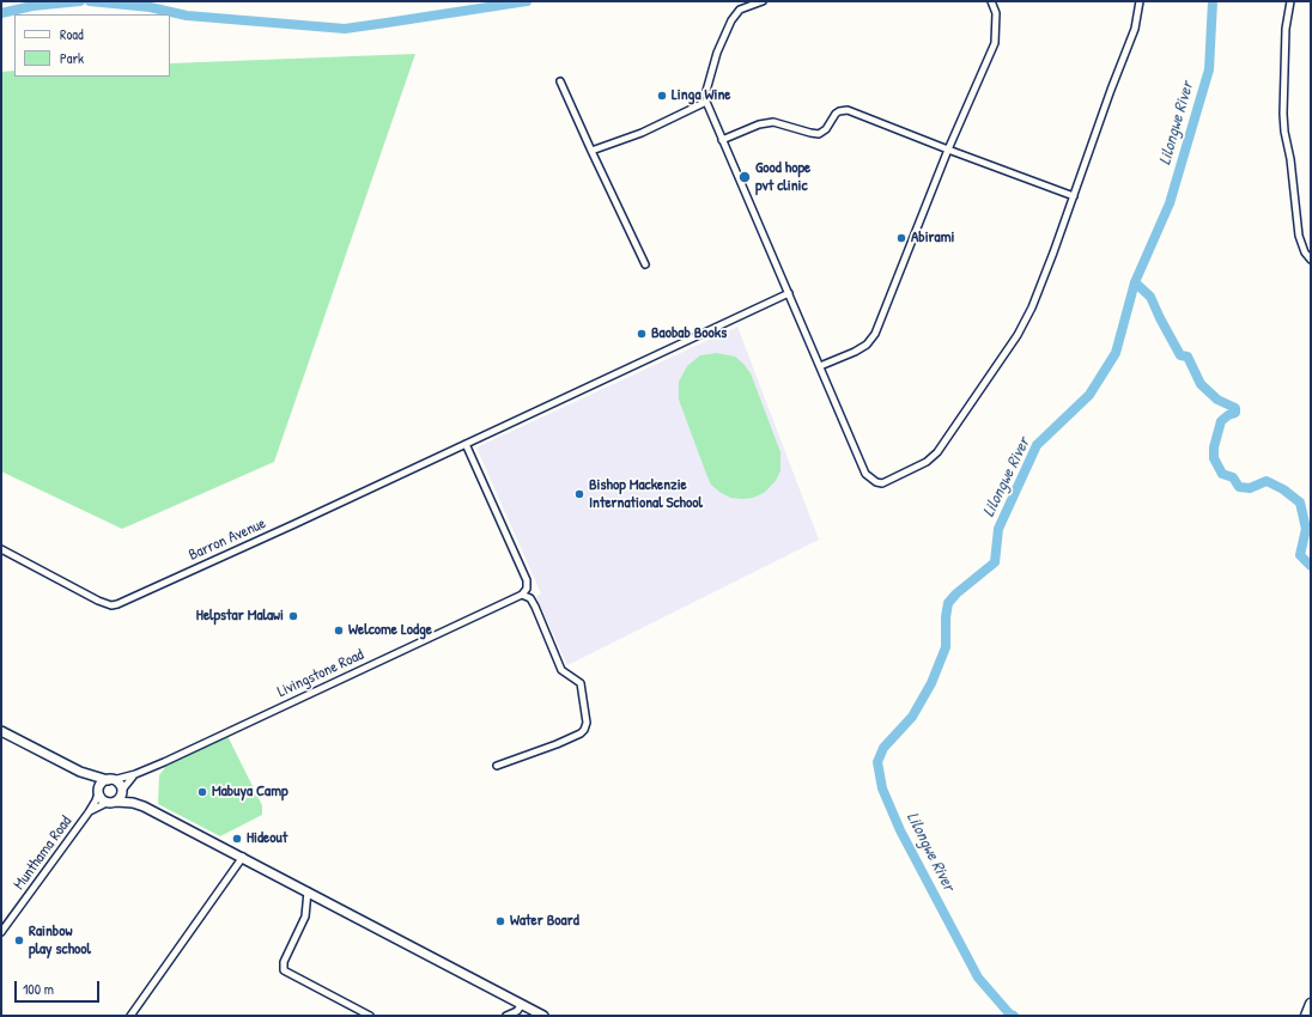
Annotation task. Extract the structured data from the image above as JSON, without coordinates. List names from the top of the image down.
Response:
{
  "streets": {
    "street": ["Barron Avenue", "Livingstone Road", "Munthama Road"]
  },
  "crossings": [
    ["Livingstone Road", "Munthama Road"]
  ],
  "water": ["Lilongwe River"],
  "places": [
    "Linga Wine",
    "Good hope pvt clinic",
    "Abirami",
    "Baobab Books",
    "Bishop Mackenzie International School",
    "Helpstar Malawi",
    "Welcome Lodge",
    "Mabuya Camp",
    "Hideout",
    "Water Board",
    "Rainbow play school"
  ],
  "legend": ["Road", "Park"],
  "scale_bar": "100 m"
}
